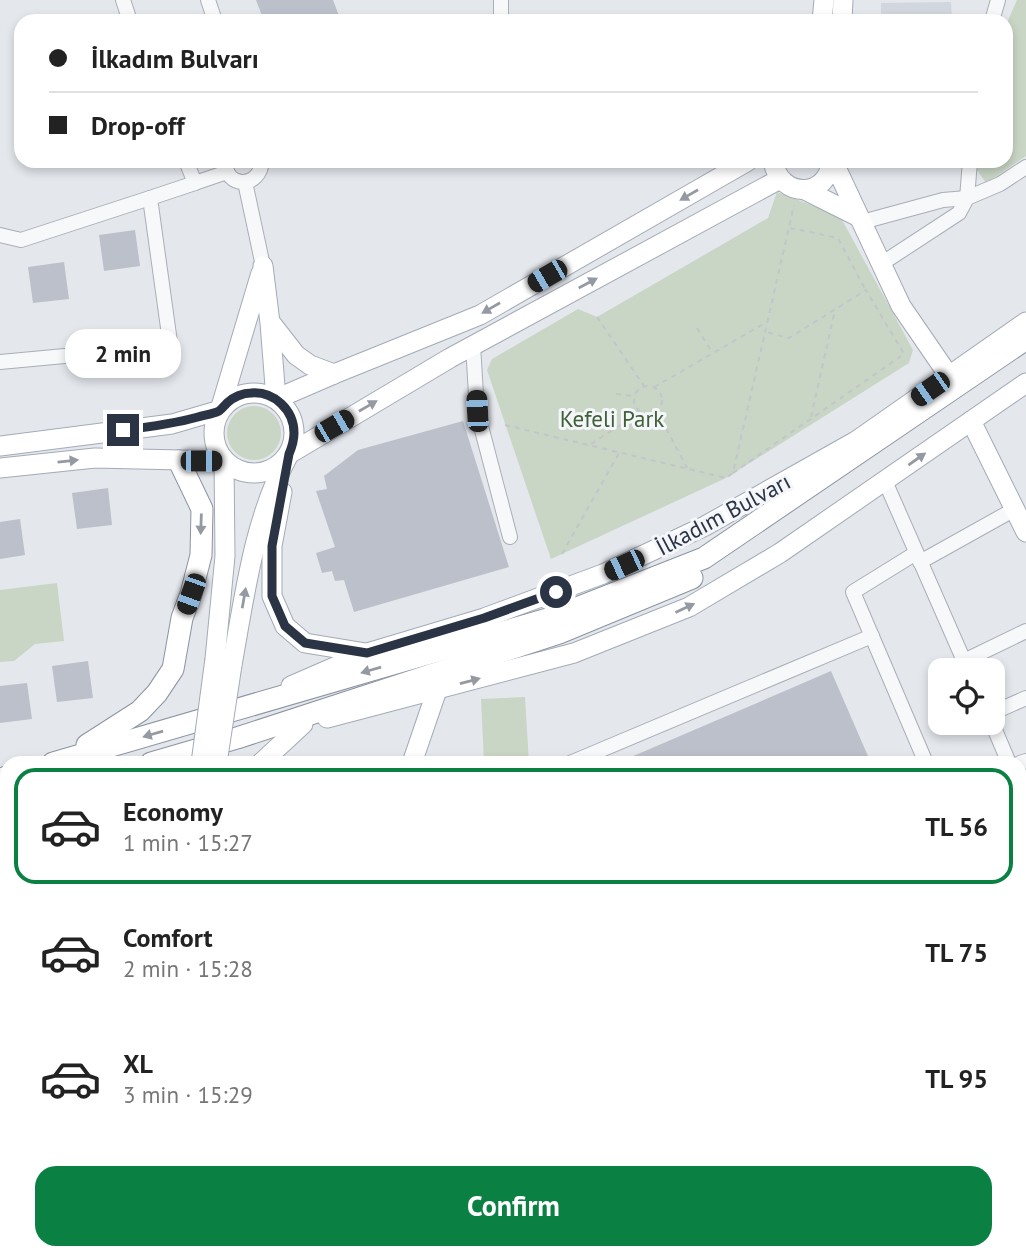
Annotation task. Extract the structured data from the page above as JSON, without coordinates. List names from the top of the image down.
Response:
{
  "streets": {
    "highway": ["İlkadım Bulvarı"]
  },
  "parks": ["Kefeli Park"],
  "page": {
    "banner": ["İlkadım Bulvarı", "Drop-off"],
    "bubble": "2 min",
    "list": [
      {
        "name": "Economy",
        "note": "1 min · 15:27",
        "value": "TL 56"
      },
      {
        "name": "Comfort",
        "note": "2 min · 15:28",
        "value": "TL 75"
      },
      {
        "name": "XL",
        "note": "3 min · 15:29",
        "value": "TL 95"
      }
    ],
    "buttons": "Confirm"
  }
}
